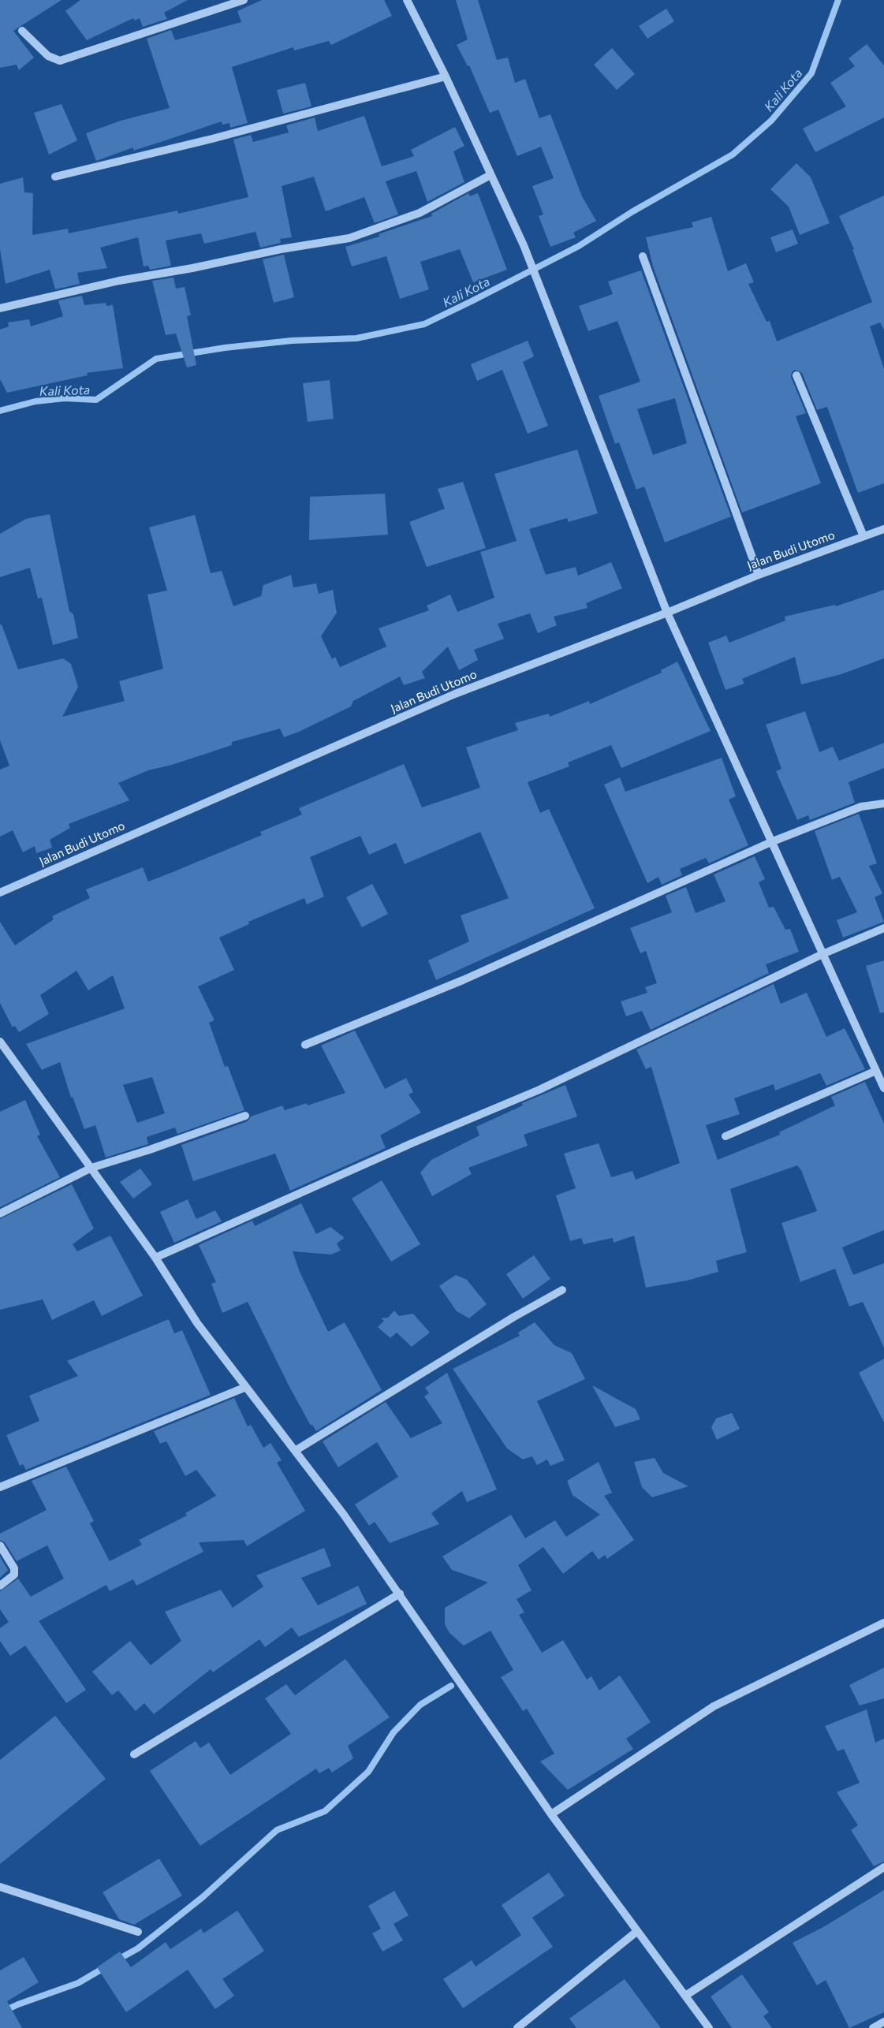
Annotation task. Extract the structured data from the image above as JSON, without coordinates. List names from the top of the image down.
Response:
{
  "streets": {
    "street": ["Jalan Budi Utomo"]
  },
  "water": ["Kali Kota"]
}
